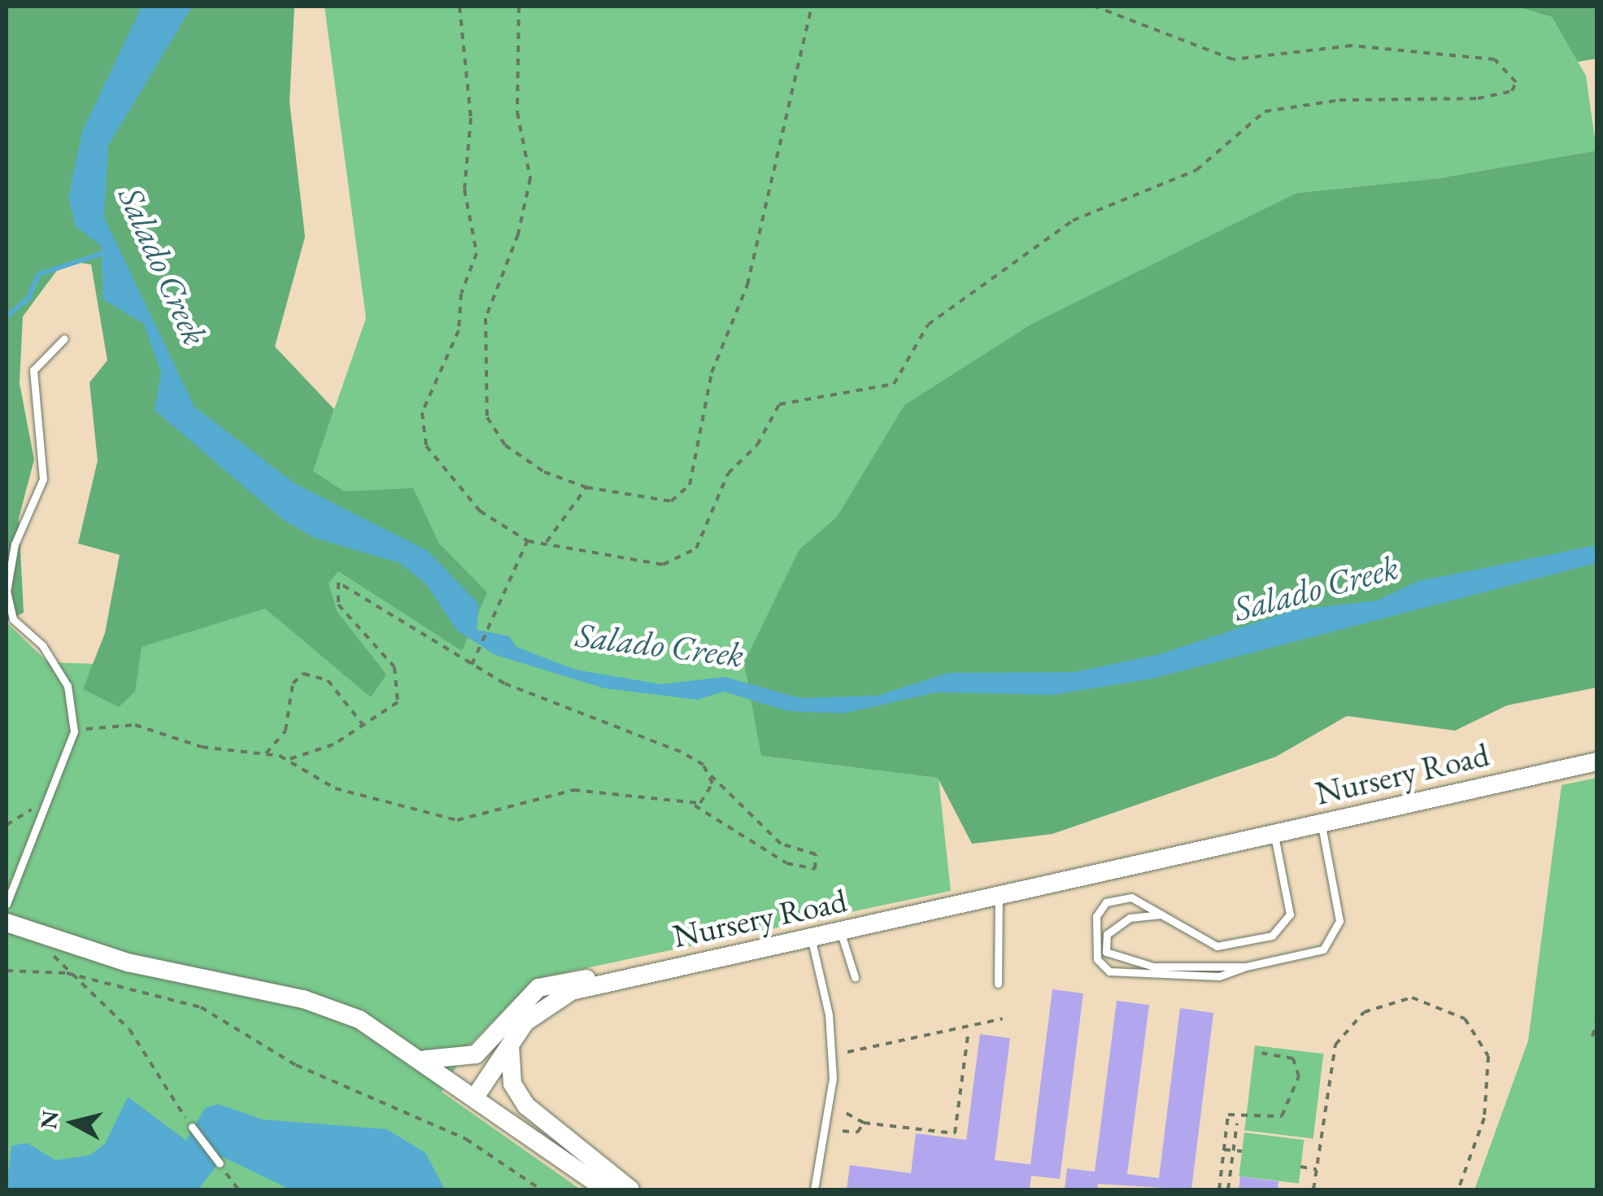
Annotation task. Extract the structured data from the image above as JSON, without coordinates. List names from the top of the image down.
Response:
{
  "streets": {
    "street": ["Nursery Road"]
  },
  "water": ["Salado Creek"],
  "north": "left"
}
